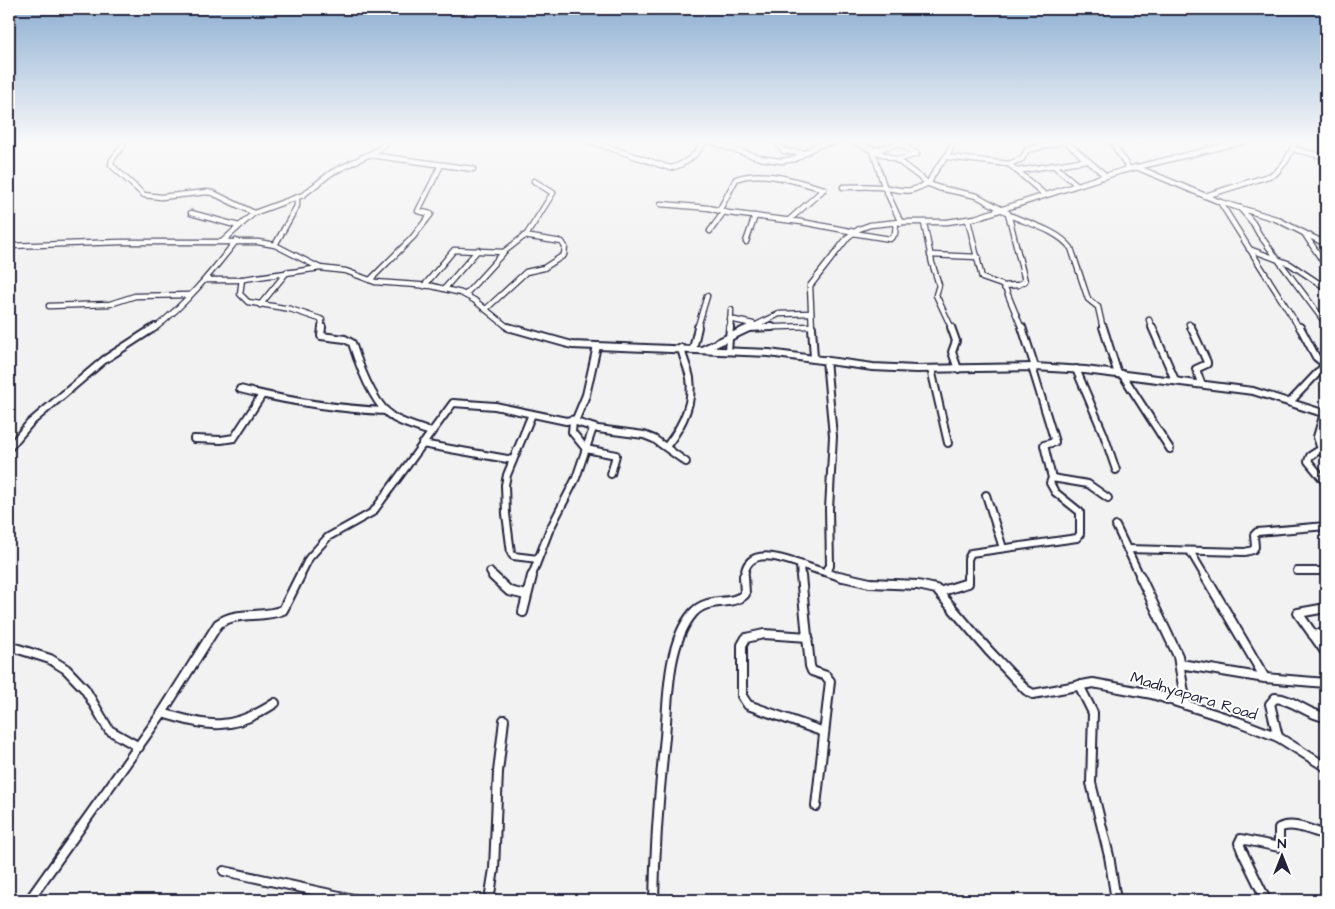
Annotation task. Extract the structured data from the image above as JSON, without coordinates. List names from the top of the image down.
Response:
{
  "streets": {
    "street": ["Madhyapara Road"]
  },
  "north": "top"
}
